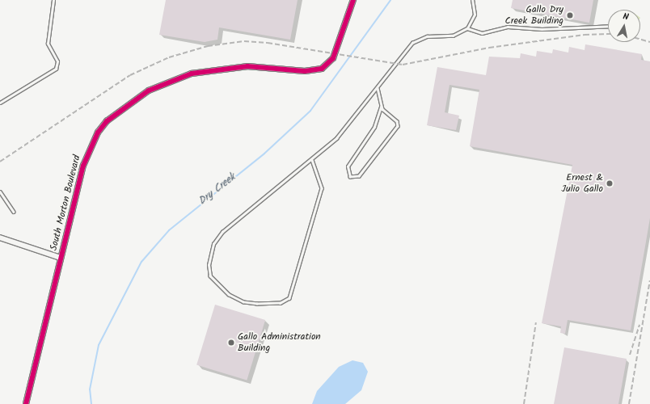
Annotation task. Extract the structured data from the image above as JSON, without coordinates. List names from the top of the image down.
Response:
{
  "streets": {
    "street": ["South Morton Boulevard"]
  },
  "water": ["Dry Creek"],
  "places": ["Gallo Dry Creek Building", "Ernest & Julio Gallo", "Gallo Administration Building"],
  "north": "top"
}
